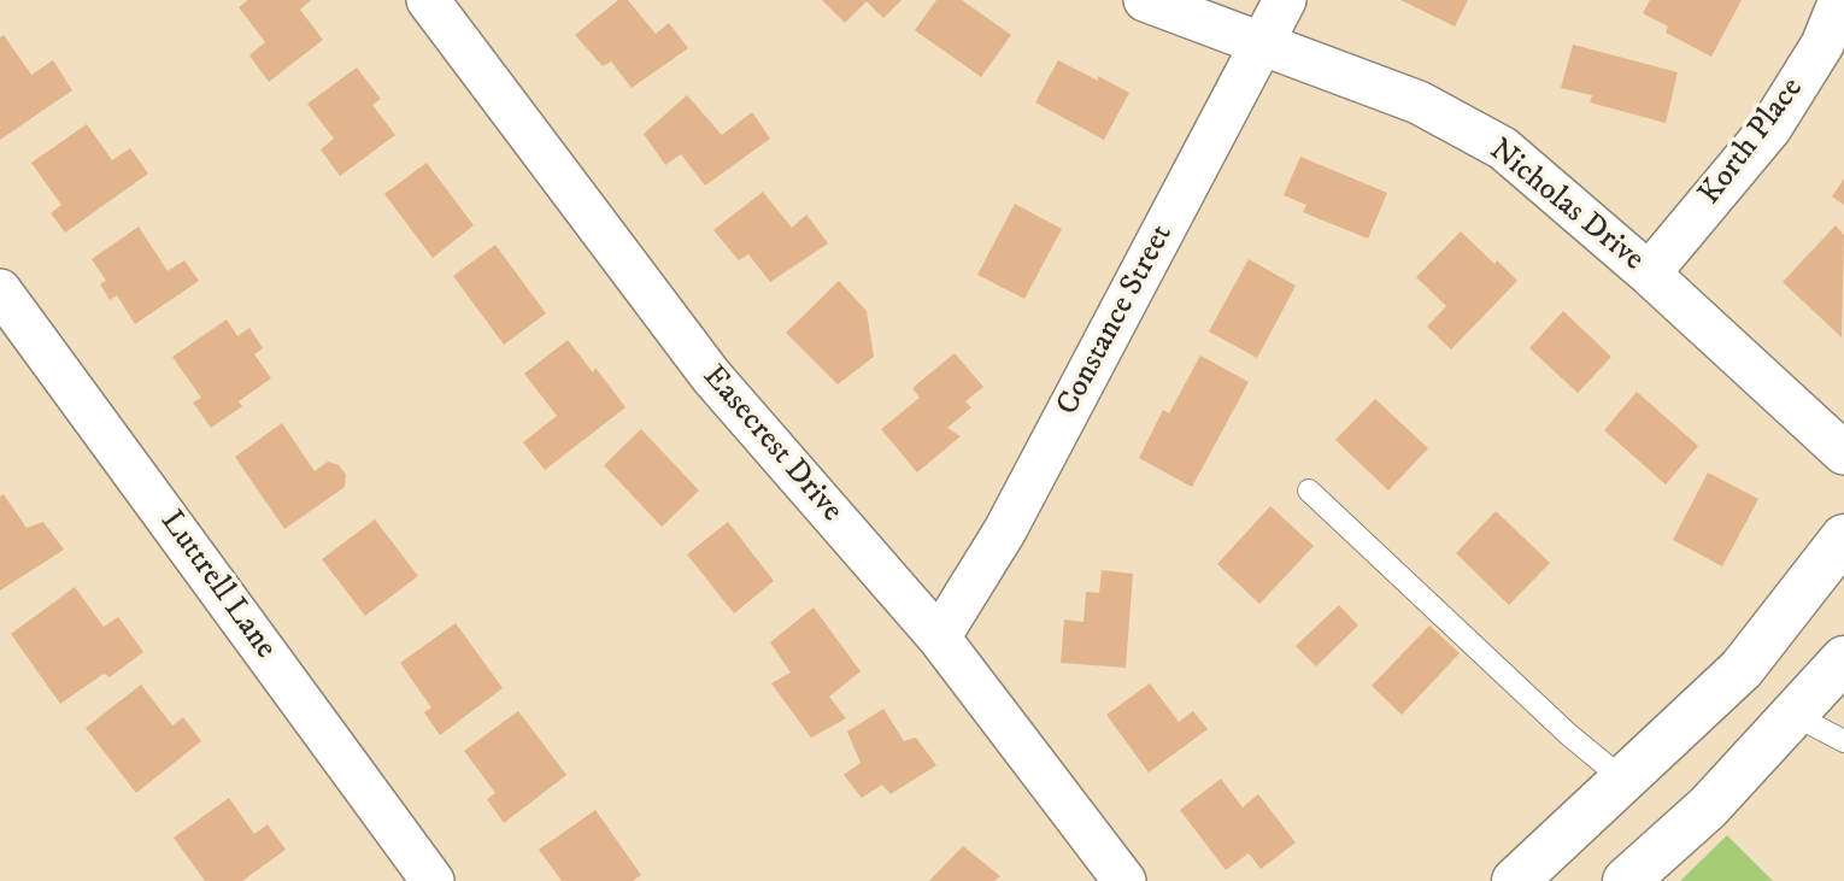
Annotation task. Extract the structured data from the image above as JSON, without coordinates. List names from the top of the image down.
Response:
{
  "streets": {
    "street": [
      "Korth Place",
      "Nicholas Drive",
      "Constance Street",
      "Easecrest Drive",
      "Luttrell Lane"
    ]
  },
  "crossings": [
    ["Korth Place", "Nicholas Drive"],
    ["Nicholas Drive", "Constance Street"],
    ["Constance Street", "Easecrest Drive"]
  ]
}
